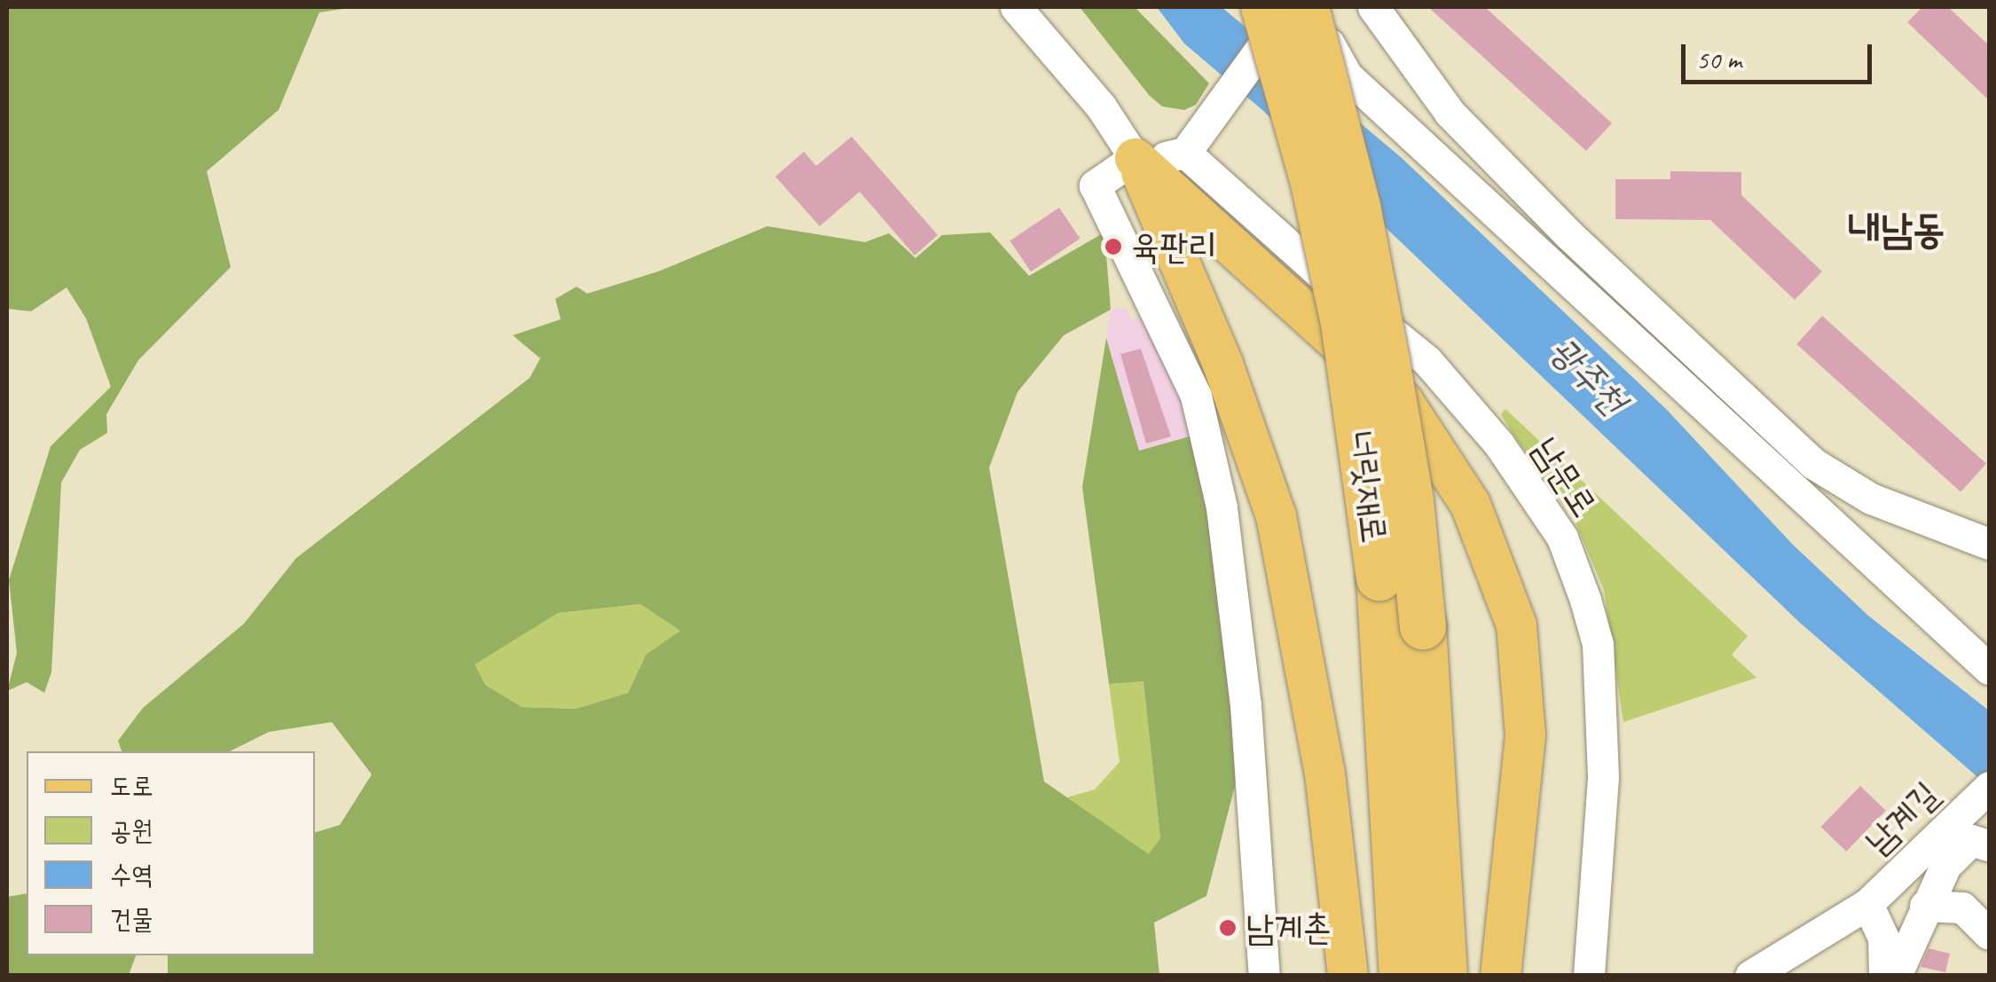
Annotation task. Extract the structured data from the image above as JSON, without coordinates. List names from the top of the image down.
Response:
{
  "streets": {
    "highway": ["너릿재로"],
    "street": ["남문로", "남계길"]
  },
  "districts": ["내남동"],
  "water": ["광주천"],
  "places": ["육판리", "남계촌"],
  "legend": [
    "도로",
    "공원",
    "수역",
    "건물"
  ],
  "scale_bar": "50 m"
}
